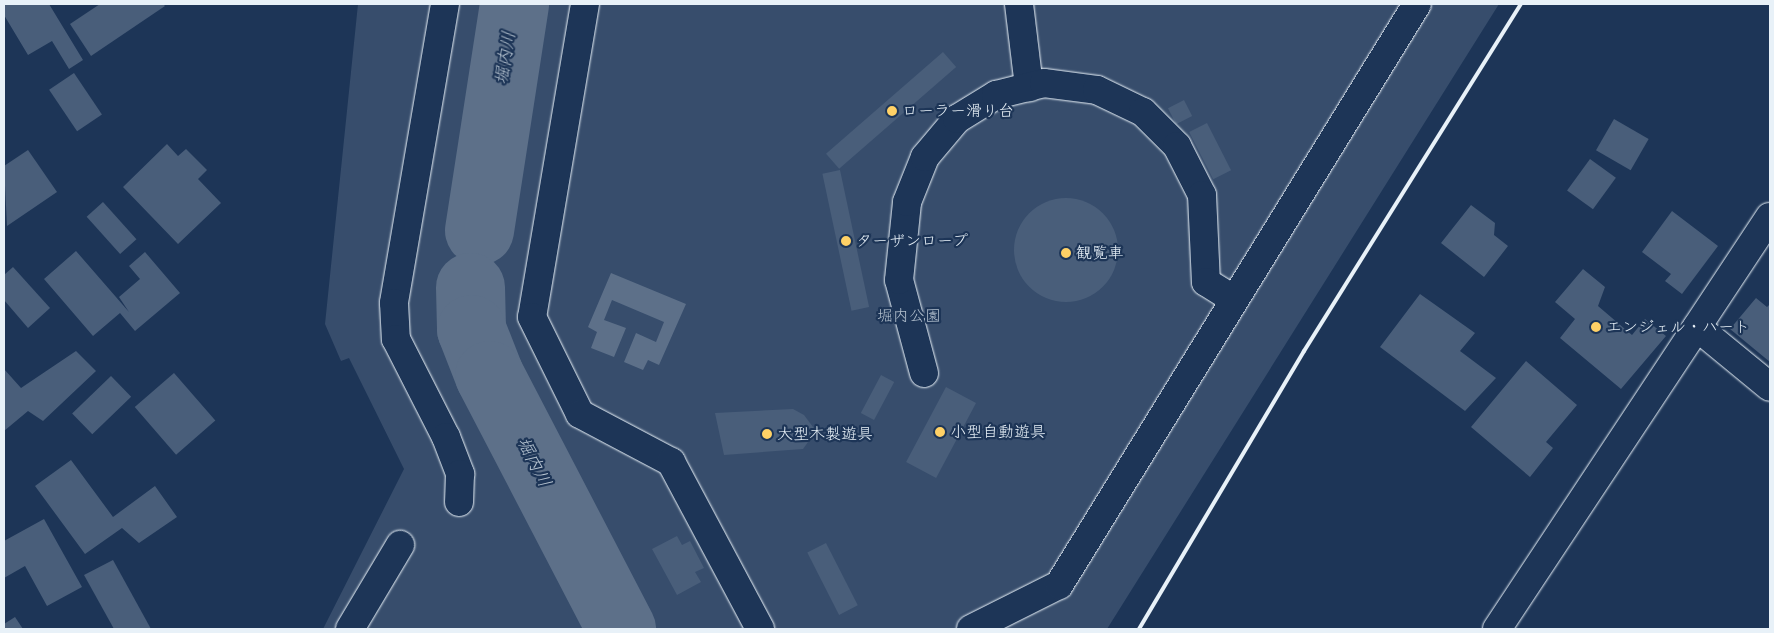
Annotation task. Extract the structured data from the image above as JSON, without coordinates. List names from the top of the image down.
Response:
{
  "water": ["堀内川"],
  "parks": ["堀内公園"],
  "places": [
    "ローラー滑り台",
    "ターザンロープ",
    "観覧車",
    "エンジェル・ハート",
    "小型自動遊具",
    "大型木製遊具"
  ]
}
